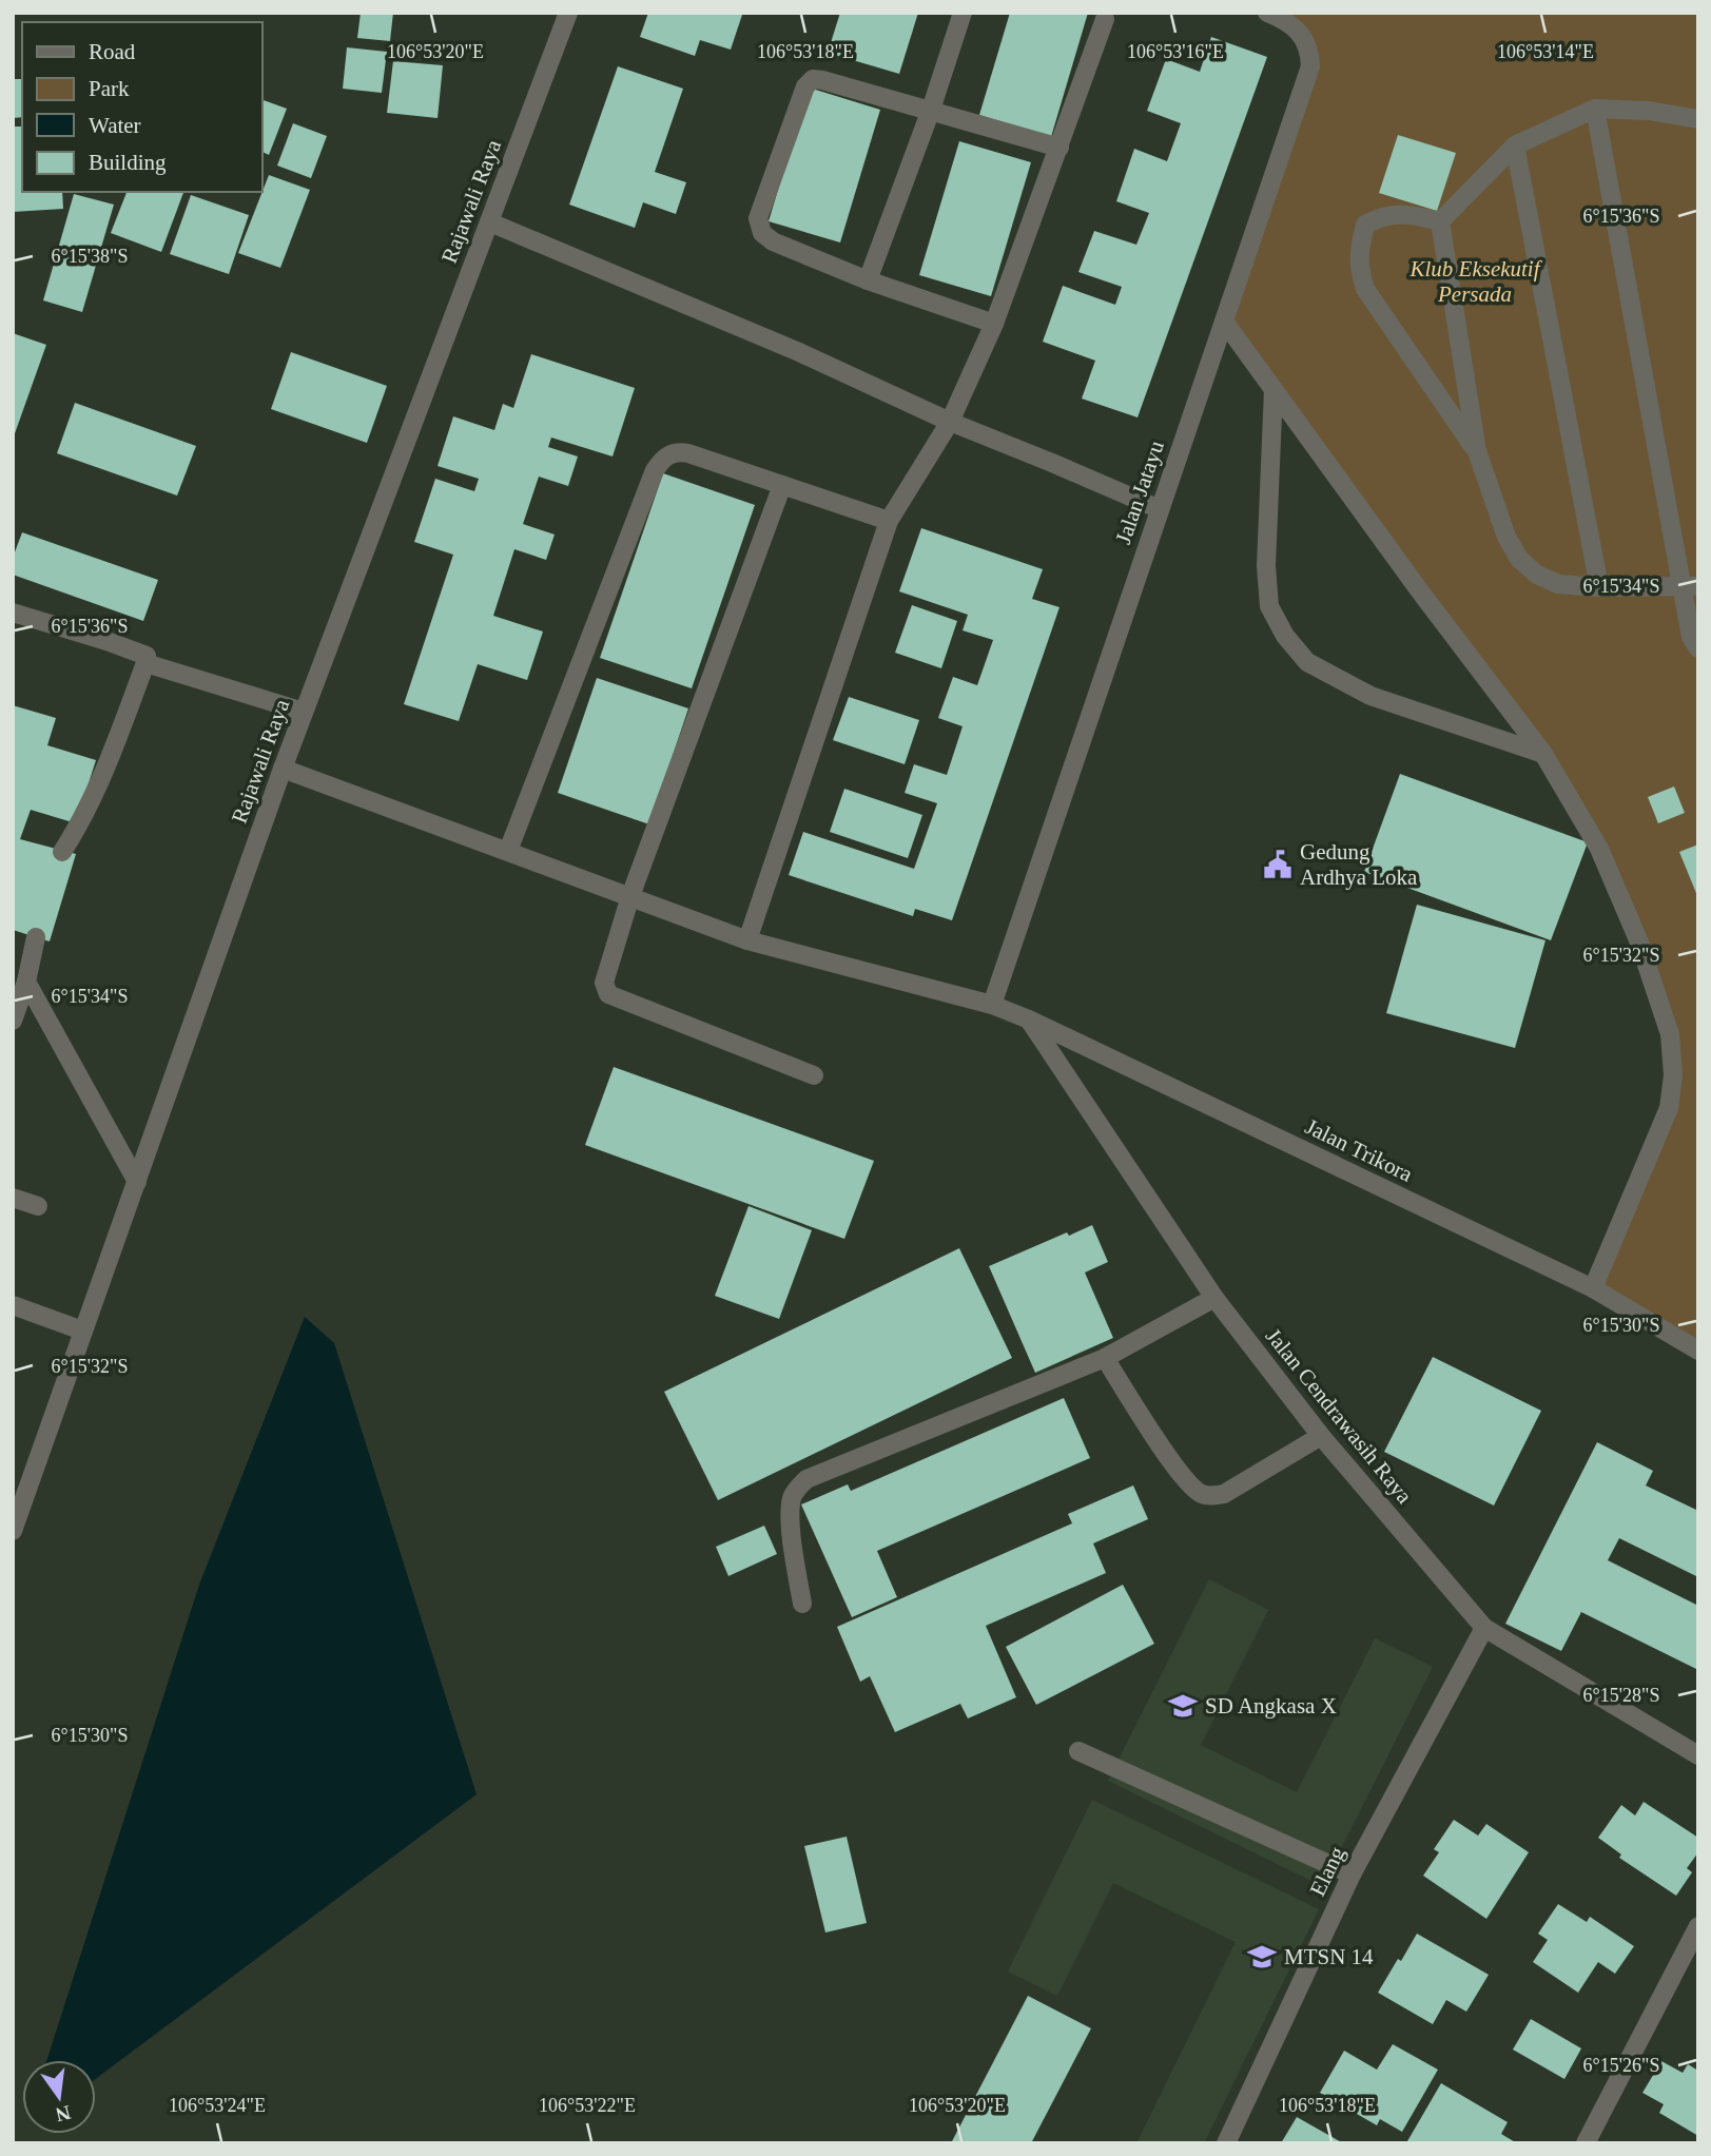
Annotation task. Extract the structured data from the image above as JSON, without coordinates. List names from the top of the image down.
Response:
{
  "streets": {
    "street": [
      "Rajawali Raya",
      "Jalan Jatayu",
      "Jalan Trikora",
      "Jalan Cendrawasih Raya",
      "Elang"
    ]
  },
  "crossings": [
    ["Rajawali Raya", "Jalan Trikora"],
    ["Jalan Jatayu", "Jalan Trikora"],
    ["Jalan Trikora", "Jalan Cendrawasih Raya"],
    ["Jalan Cendrawasih Raya", "Elang"]
  ],
  "parks": ["Klub Eksekutif Persada"],
  "places": {
    "public building": ["Gedung Ardhya Loka"],
    "school or university": ["SD Angkasa X", "MTSN 14"]
  },
  "legend": [
    "Road",
    "Park",
    "Water",
    "Building"
  ],
  "north": "bottom",
  "coordinates": [
    "106°53'16\"E",
    "106°53'20\"E",
    "106°53'18\"E",
    "106°53'14\"E",
    "6°15'36\"S",
    "6°15'38\"S",
    "6°15'34\"S",
    "6°15'32\"S",
    "6°15'30\"S",
    "6°15'28\"S",
    "6°15'26\"S",
    "106°53'24\"E",
    "106°53'22\"E"
  ]
}
